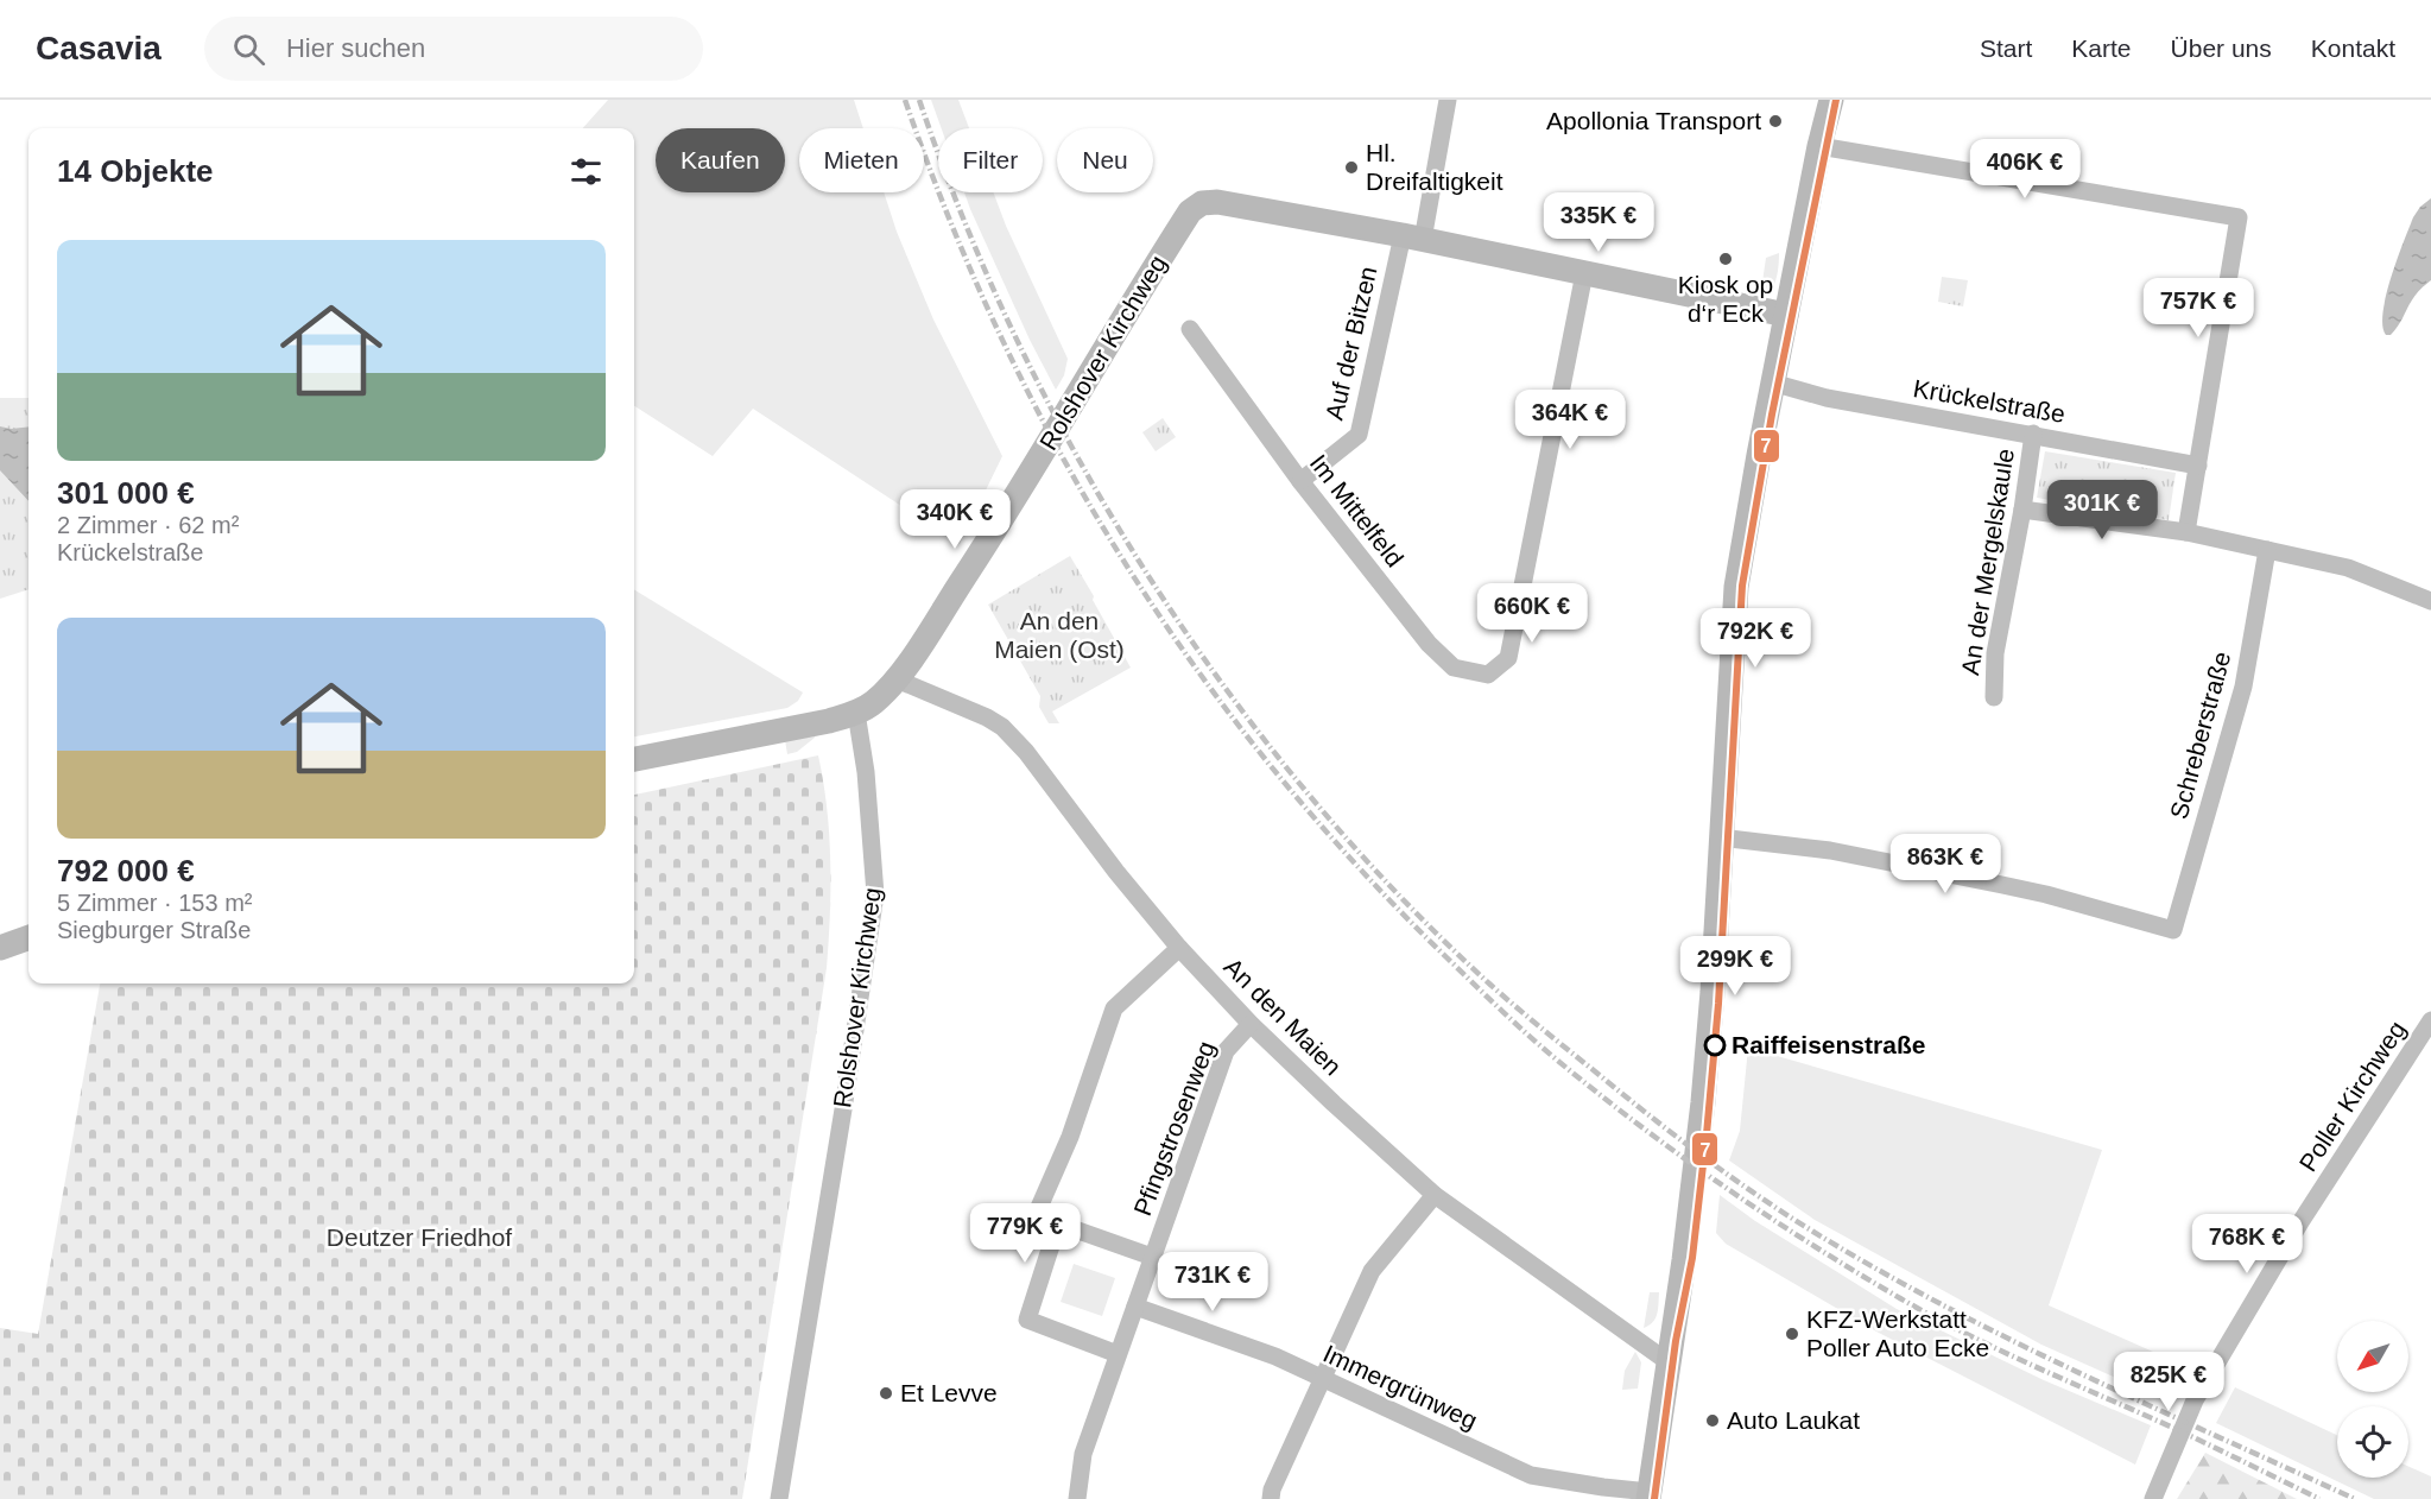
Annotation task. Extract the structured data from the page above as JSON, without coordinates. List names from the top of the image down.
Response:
{
  "streets": {
    "street": [
      "Auf der Bitzen",
      "Rolshover Kirchweg",
      "Krückelstraße",
      "Im Mittelfeld",
      "An der Mergelskaule",
      "Schreberstraße",
      "An den Maien",
      "Poller Kirchweg",
      "Pfingstrosenweg",
      "Immergrünweg"
    ]
  },
  "crossings": [
    ["Auf der Bitzen", "Rolshover Kirchweg"],
    ["Auf der Bitzen", "Im Mittelfeld"],
    ["Rolshover Kirchweg", "An den Maien"],
    ["Krückelstraße", "An der Mergelskaule"],
    ["An den Maien", "Pfingstrosenweg"],
    ["Pfingstrosenweg", "Immergrünweg"]
  ],
  "parks": ["An den Maien (Ost)", "Deutzer Friedhof"],
  "places": [
    "Apollonia Transport",
    "Hl. Dreifaltigkeit",
    "Kiosk op d‘r Eck",
    "Raiffeisenstraße",
    "KFZ-Werkstatt Poller Auto Ecke",
    "Et Levve",
    "Auto Laukat"
  ],
  "lines": ["transit line 7"],
  "north": "bottom left",
  "page": {
    "header": "Casavia",
    "search": "Hier suchen",
    "nav": [
      "Start",
      "Karte",
      "Über uns",
      "Kontakt"
    ],
    "chip": [
      "Kaufen",
      "Mieten",
      "Filter",
      "Neu"
    ],
    "heading": "14 Objekte",
    "price": [
      "406K €",
      "335K €",
      "757K €",
      "364K €",
      "301K €",
      "340K €",
      "660K €",
      "792K €",
      "863K €",
      "299K €",
      "779K €",
      "768K €",
      "731K €",
      "825K €"
    ],
    "list": [
      {
        "name": "301 000 €",
        "note": "2 Zimmer · 62 m² · Krückelstraße"
      },
      {
        "name": "792 000 €",
        "note": "5 Zimmer · 153 m² · Siegburger Straße"
      }
    ]
  }
}
